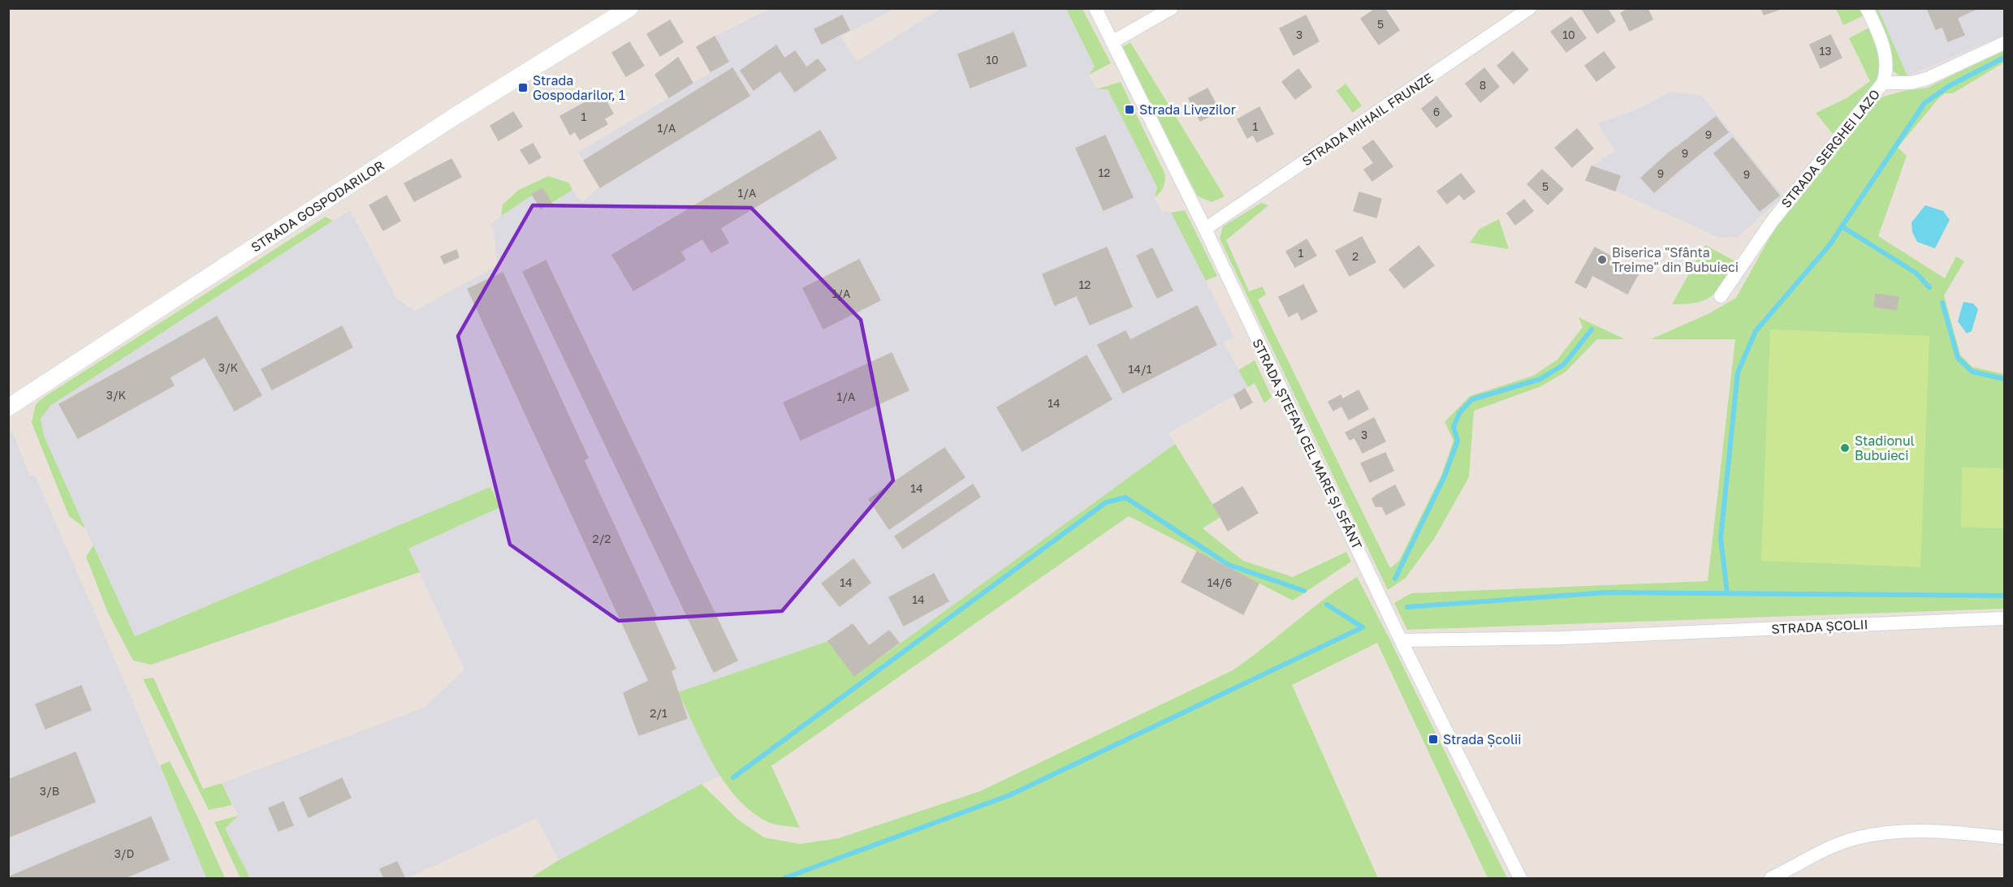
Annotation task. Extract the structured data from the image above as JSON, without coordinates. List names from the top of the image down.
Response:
{
  "streets": {
    "street": [
      "STRADA MIHAIL FRUNZE",
      "STRADA SERGHEI LAZO",
      "STRADA GOSPODARILOR",
      "STRADA ȘTEFAN CEL MARE ȘI SFÂNT",
      "STRADA ȘCOLII"
    ]
  },
  "crossings": [
    ["STRADA MIHAIL FRUNZE", "STRADA ȘTEFAN CEL MARE ȘI SFÂNT"],
    ["STRADA ȘTEFAN CEL MARE ȘI SFÂNT", "STRADA ȘCOLII"]
  ],
  "places": {
    "transit": ["Strada Gospodarilor, 1", "Strada Livezilor", "Strada Școlii"],
    "other": ["Biserica \"Sfânta Treime\" din Bubuieci", "Stadionul Bubuieci"]
  },
  "house_numbers": [
    "5",
    "3",
    "10",
    "13",
    "10",
    "8",
    "6",
    "1",
    "1",
    "1/A",
    "9",
    "9",
    "12",
    "9",
    "9",
    "5",
    "1/A",
    "1",
    "2",
    "12",
    "1/A",
    "3/K",
    "14/1",
    "3/K",
    "1/A",
    "14",
    "3",
    "14",
    "2/2",
    "14",
    "14/6",
    "14",
    "2/1",
    "3/B",
    "3/D"
  ]
}
